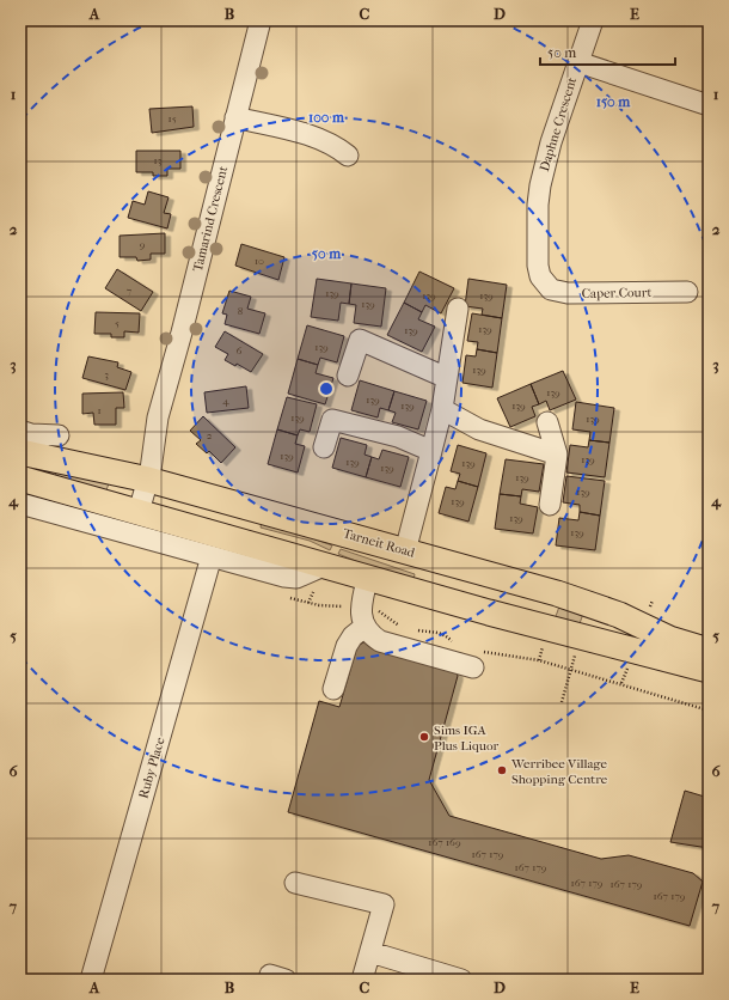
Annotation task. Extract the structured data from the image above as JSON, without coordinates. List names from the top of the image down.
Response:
{
  "streets": {
    "main road": ["Tarneit Road"],
    "street": [
      "Daphne Crescent",
      "Tamarind Crescent",
      "Caper Court",
      "Ruby Place"
    ]
  },
  "crossings": [
    ["Daphne Crescent", "Caper Court"],
    ["Tamarind Crescent", "Tarneit Road"]
  ],
  "places": ["Sims IGA Plus Liquor", "Werribee Village Shopping Centre"],
  "house_numbers": [
    "15",
    "13",
    "9",
    "10",
    "7",
    "139",
    "139",
    "139",
    "139",
    "8",
    "5",
    "139",
    "139",
    "139",
    "6",
    "139",
    "3",
    "139",
    "139",
    "4",
    "139",
    "139",
    "1",
    "139",
    "139",
    "2",
    "139",
    "139",
    "139",
    "139",
    "139",
    "139",
    "139",
    "139",
    "139",
    "139",
    "167-169",
    "167-179",
    "167-179",
    "167-179",
    "167-179",
    "167-179"
  ],
  "scale_bar": "50 m",
  "grid": {
    "columns": [
      "A",
      "B",
      "C",
      "D",
      "E"
    ],
    "rows": [
      "1",
      "2",
      "3",
      "4",
      "5",
      "6",
      "7"
    ]
  },
  "rings": ["150 m", "100 m", "50 m"]
}
